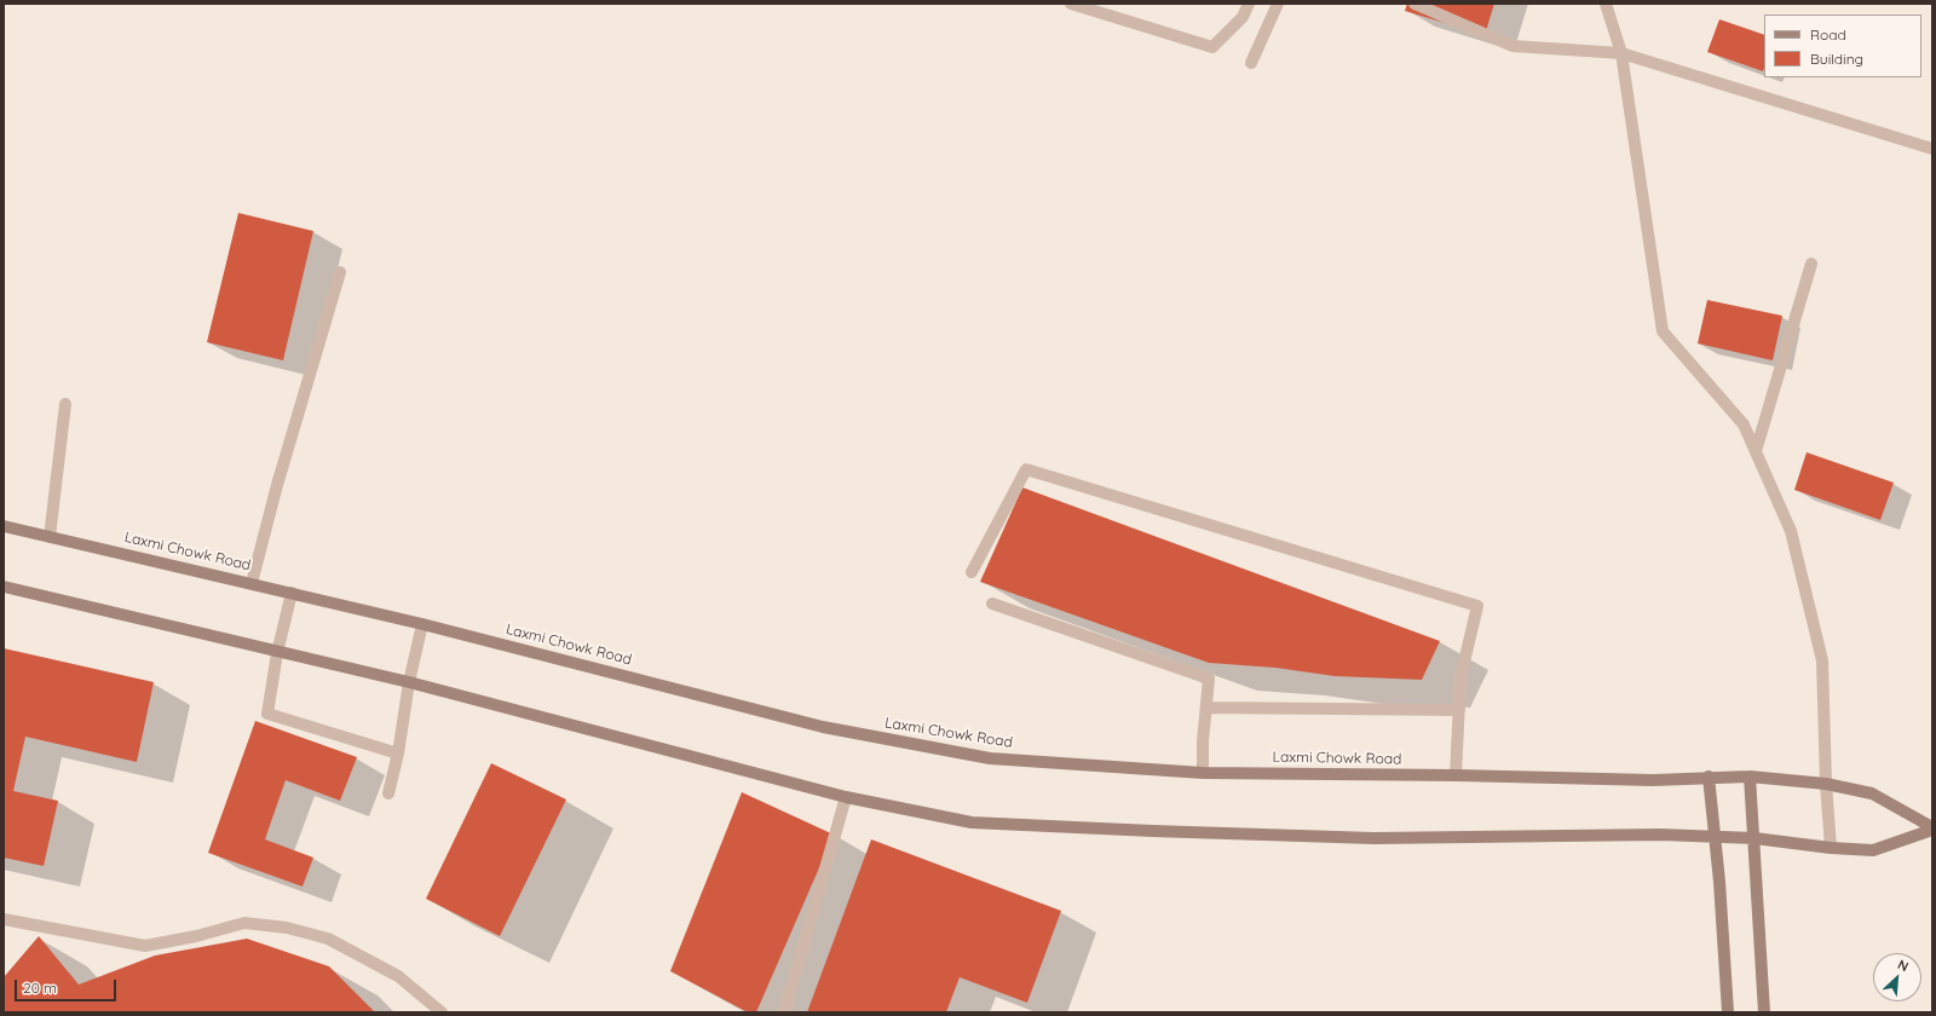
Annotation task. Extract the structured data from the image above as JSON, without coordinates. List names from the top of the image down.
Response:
{
  "streets": {
    "main road": ["Laxmi Chowk Road"]
  },
  "legend": ["Road", "Building"],
  "scale_bar": "20 m",
  "north": "top right"
}
